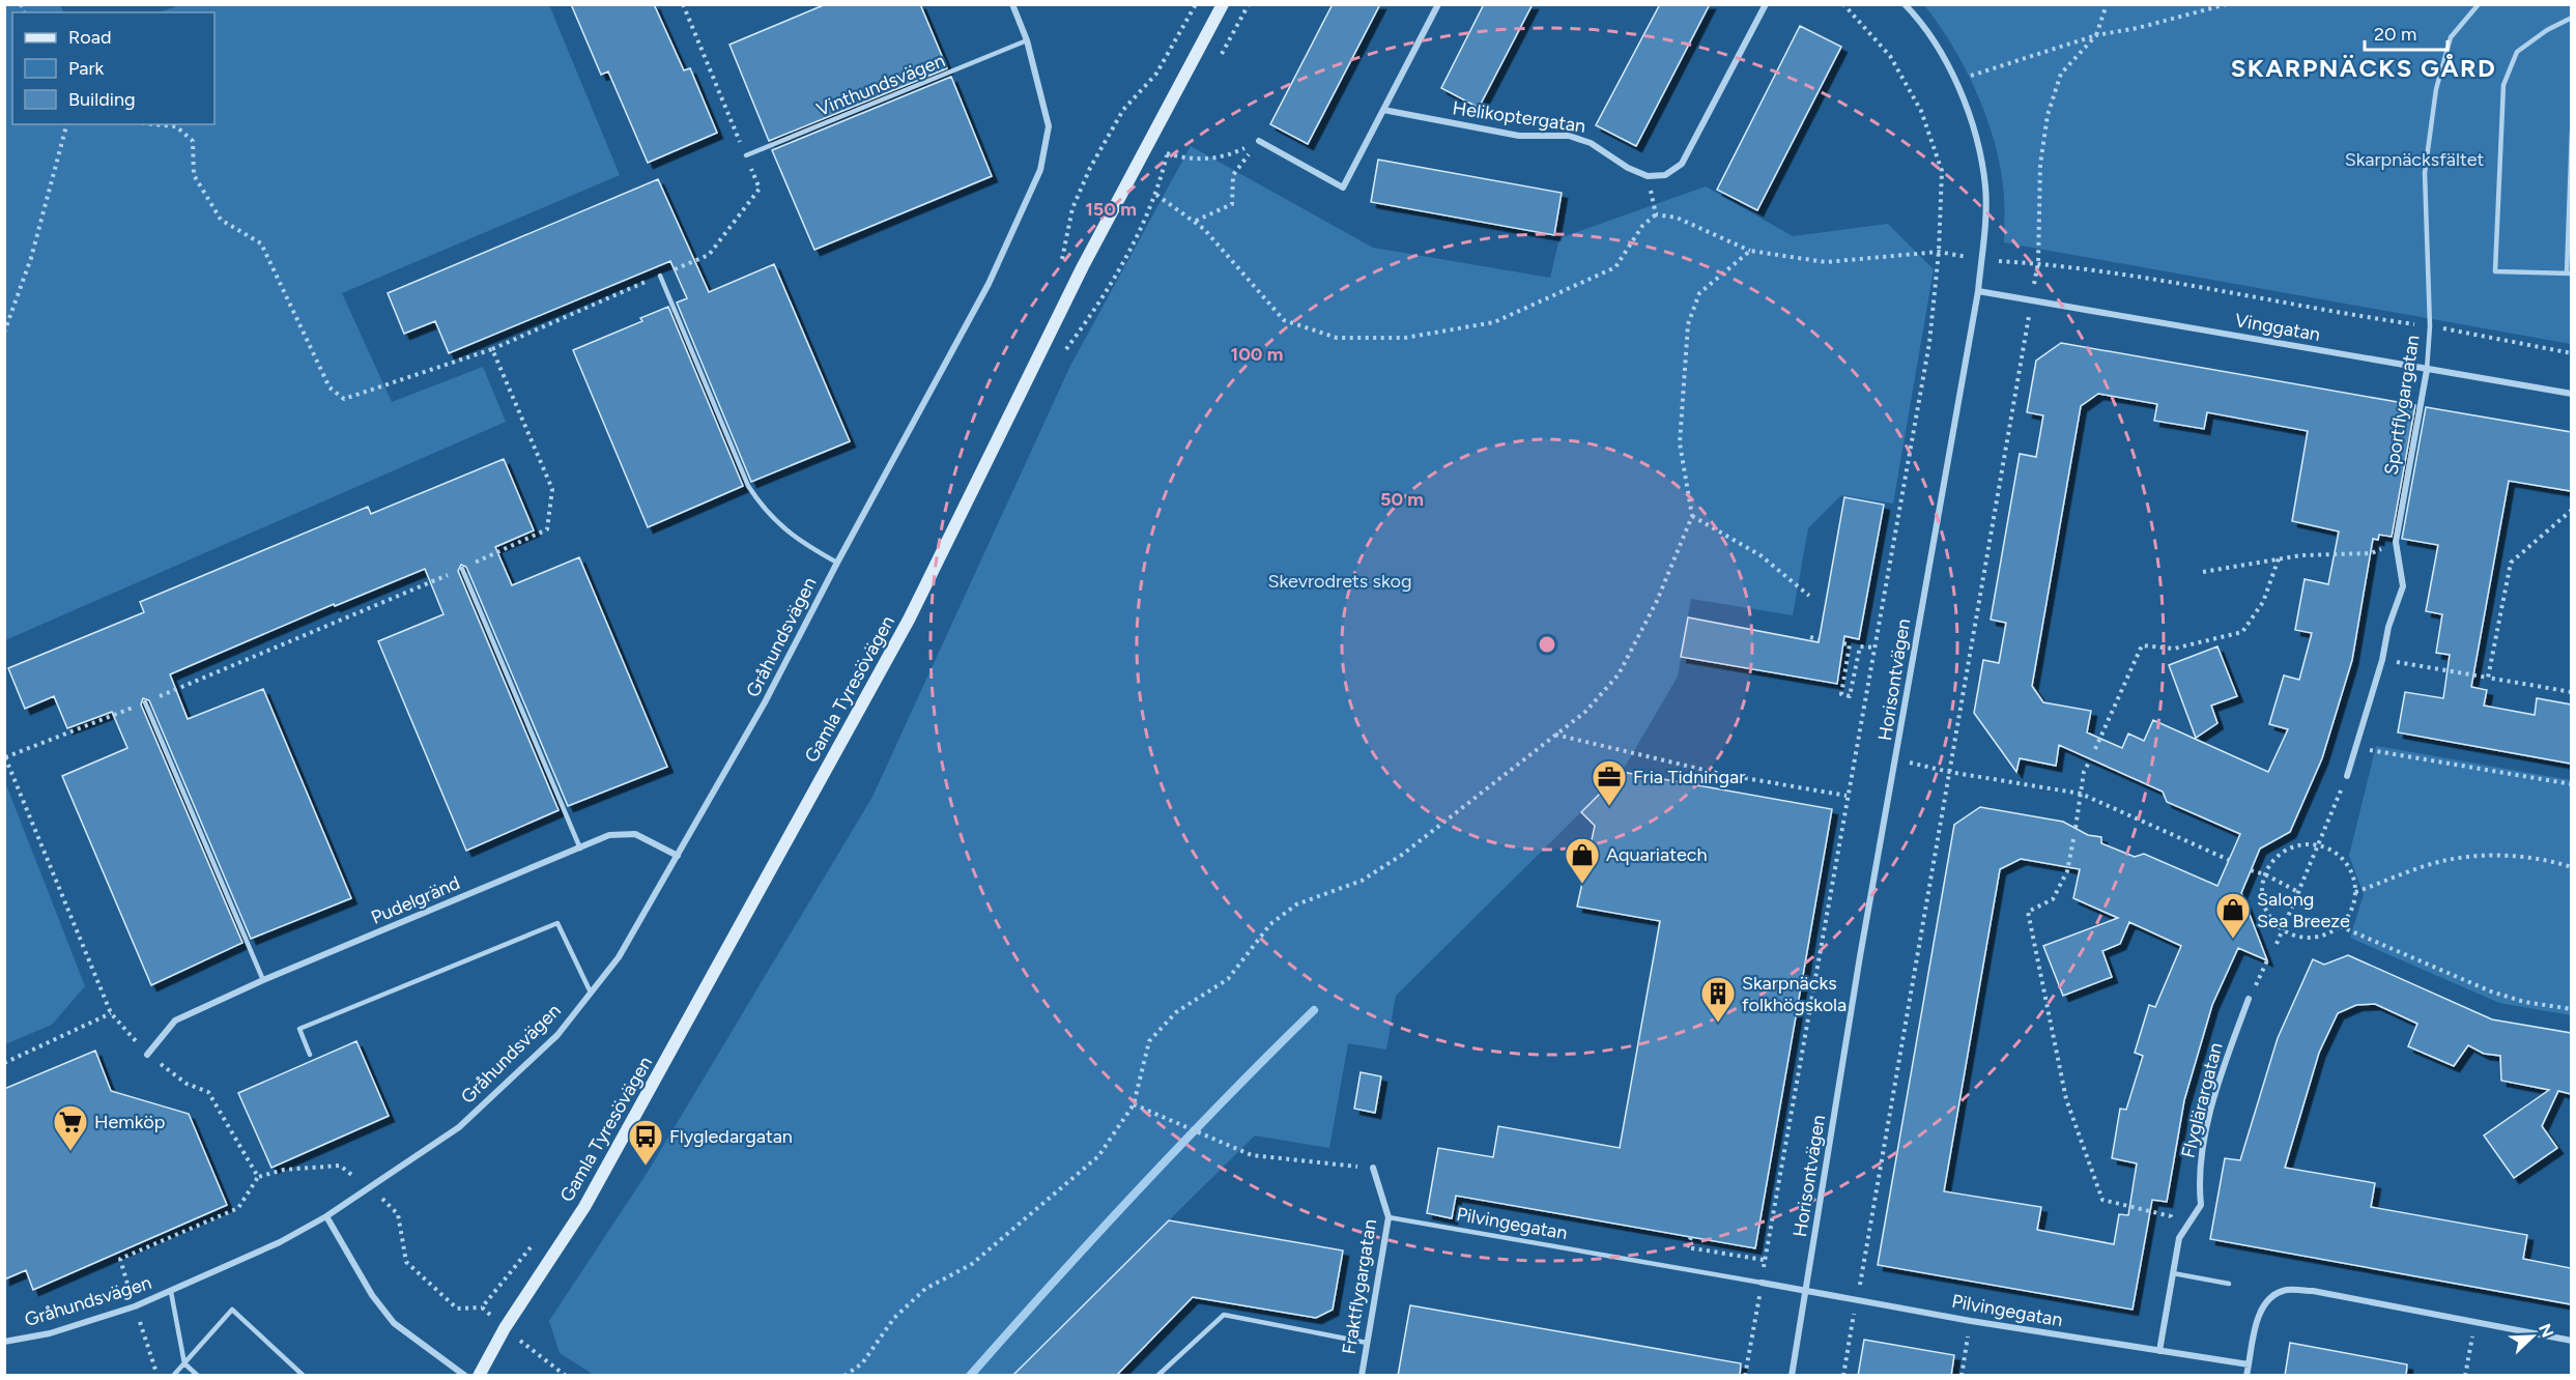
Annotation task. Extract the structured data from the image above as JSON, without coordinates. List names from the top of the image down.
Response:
{
  "streets": {
    "street": [
      "Helikoptergatan",
      "Vinggatan",
      "Sportflygargatan",
      "Gråhundsvägen",
      "Horisontvägen",
      "Gamla Tyresövägen",
      "Pudelgränd",
      "Flyglärargatan",
      "Pilvingegatan",
      "Fraktflygargatan"
    ],
    "lane": ["Vinthundsvägen"]
  },
  "crossings": [
    ["Vinthundsvägen", "Gråhundsvägen"],
    ["Vinggatan", "Sportflygargatan"],
    ["Vinggatan", "Horisontvägen"],
    ["Gråhundsvägen", "Pudelgränd"],
    ["Horisontvägen", "Pilvingegatan"],
    ["Flyglärargatan", "Pilvingegatan"],
    ["Pilvingegatan", "Fraktflygargatan"]
  ],
  "districts": ["SKARPNÄCKS GÅRD"],
  "parks": ["Skarpnäcksfältet", "Skevrodrets skog"],
  "places": {
    "office": ["Fria Tidningar"],
    "shop": ["Aquariatech", "Salong Sea Breeze"],
    "building": ["Skarpnäcks folkhögskola"],
    "supermarket": ["Hemköp"],
    "bus stop": ["Flygledargatan"]
  },
  "legend": ["Road", "Park", "Building"],
  "scale_bar": "20 m",
  "north": "top right",
  "rings": ["150 m", "100 m", "50 m"]
}
